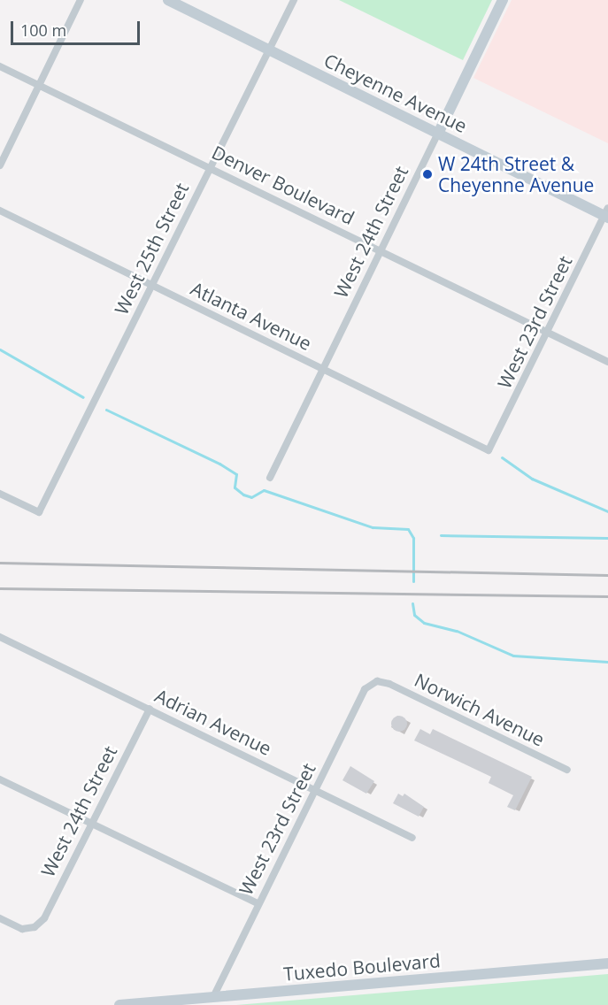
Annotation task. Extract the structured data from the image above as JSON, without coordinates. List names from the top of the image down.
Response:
{
  "streets": {
    "street": [
      "Cheyenne Avenue",
      "Denver Boulevard",
      "West 24th Street",
      "West 25th Street",
      "Atlanta Avenue",
      "West 23rd Street",
      "Norwich Avenue",
      "Adrian Avenue",
      "Tuxedo Boulevard"
    ]
  },
  "crossings": [
    ["Cheyenne Avenue", "West 24th Street"],
    ["Cheyenne Avenue", "West 25th Street"],
    ["Cheyenne Avenue", "West 23rd Street"],
    ["Denver Boulevard", "West 24th Street"],
    ["Denver Boulevard", "West 25th Street"],
    ["Denver Boulevard", "West 23rd Street"],
    ["West 24th Street", "Atlanta Avenue"],
    ["West 24th Street", "Adrian Avenue"],
    ["West 25th Street", "Atlanta Avenue"],
    ["Atlanta Avenue", "West 23rd Street"],
    ["West 23rd Street", "Norwich Avenue"],
    ["West 23rd Street", "Adrian Avenue"],
    ["West 23rd Street", "Tuxedo Boulevard"]
  ],
  "places": ["W 24th Street & Cheyenne Avenue"],
  "scale_bar": "100 m"
}
